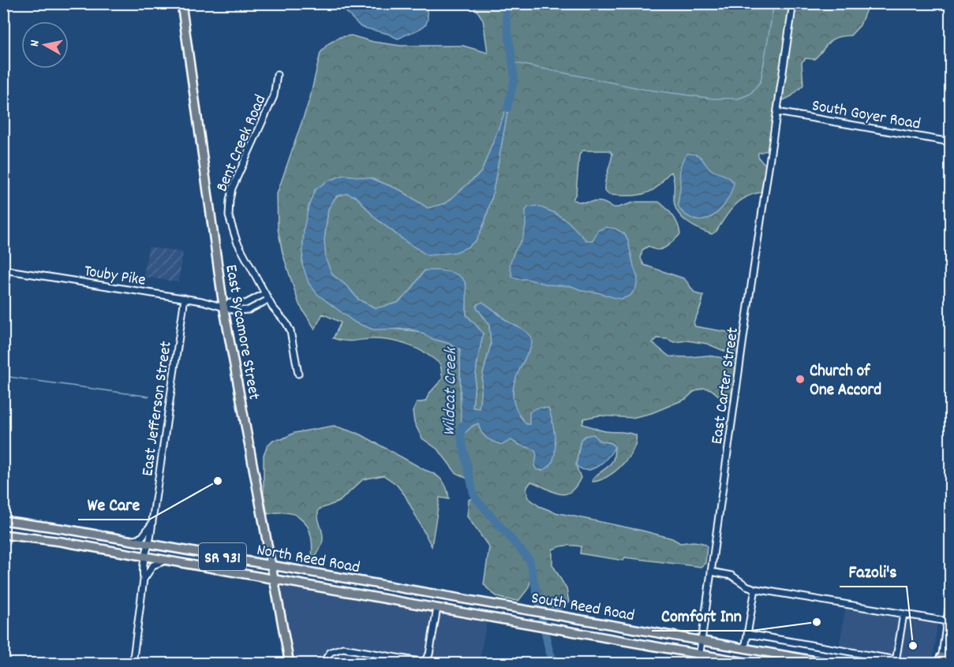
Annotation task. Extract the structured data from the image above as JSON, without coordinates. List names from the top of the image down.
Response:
{
  "streets": {
    "main road": [
      "East Sycamore Street",
      "SR 931",
      "North Reed Road",
      "South Reed Road"
    ],
    "street": [
      "South Goyer Road",
      "Bent Creek Road",
      "Touby Pike",
      "East Carter Street",
      "East Jefferson Street"
    ]
  },
  "crossings": [
    ["South Goyer Road", "East Carter Street"],
    ["Bent Creek Road", "Touby Pike"],
    ["Touby Pike", "East Sycamore Street"],
    ["Touby Pike", "East Jefferson Street"],
    ["East Sycamore Street", "North Reed Road"],
    ["East Carter Street", "South Reed Road"],
    ["East Jefferson Street", "North Reed Road"],
    ["North Reed Road", "South Reed Road"]
  ],
  "water": ["Wildcat Creek"],
  "places": [
    "Church of One Accord",
    "We Care",
    "Comfort Inn",
    "Fazoli's"
  ],
  "north": "left"
}
